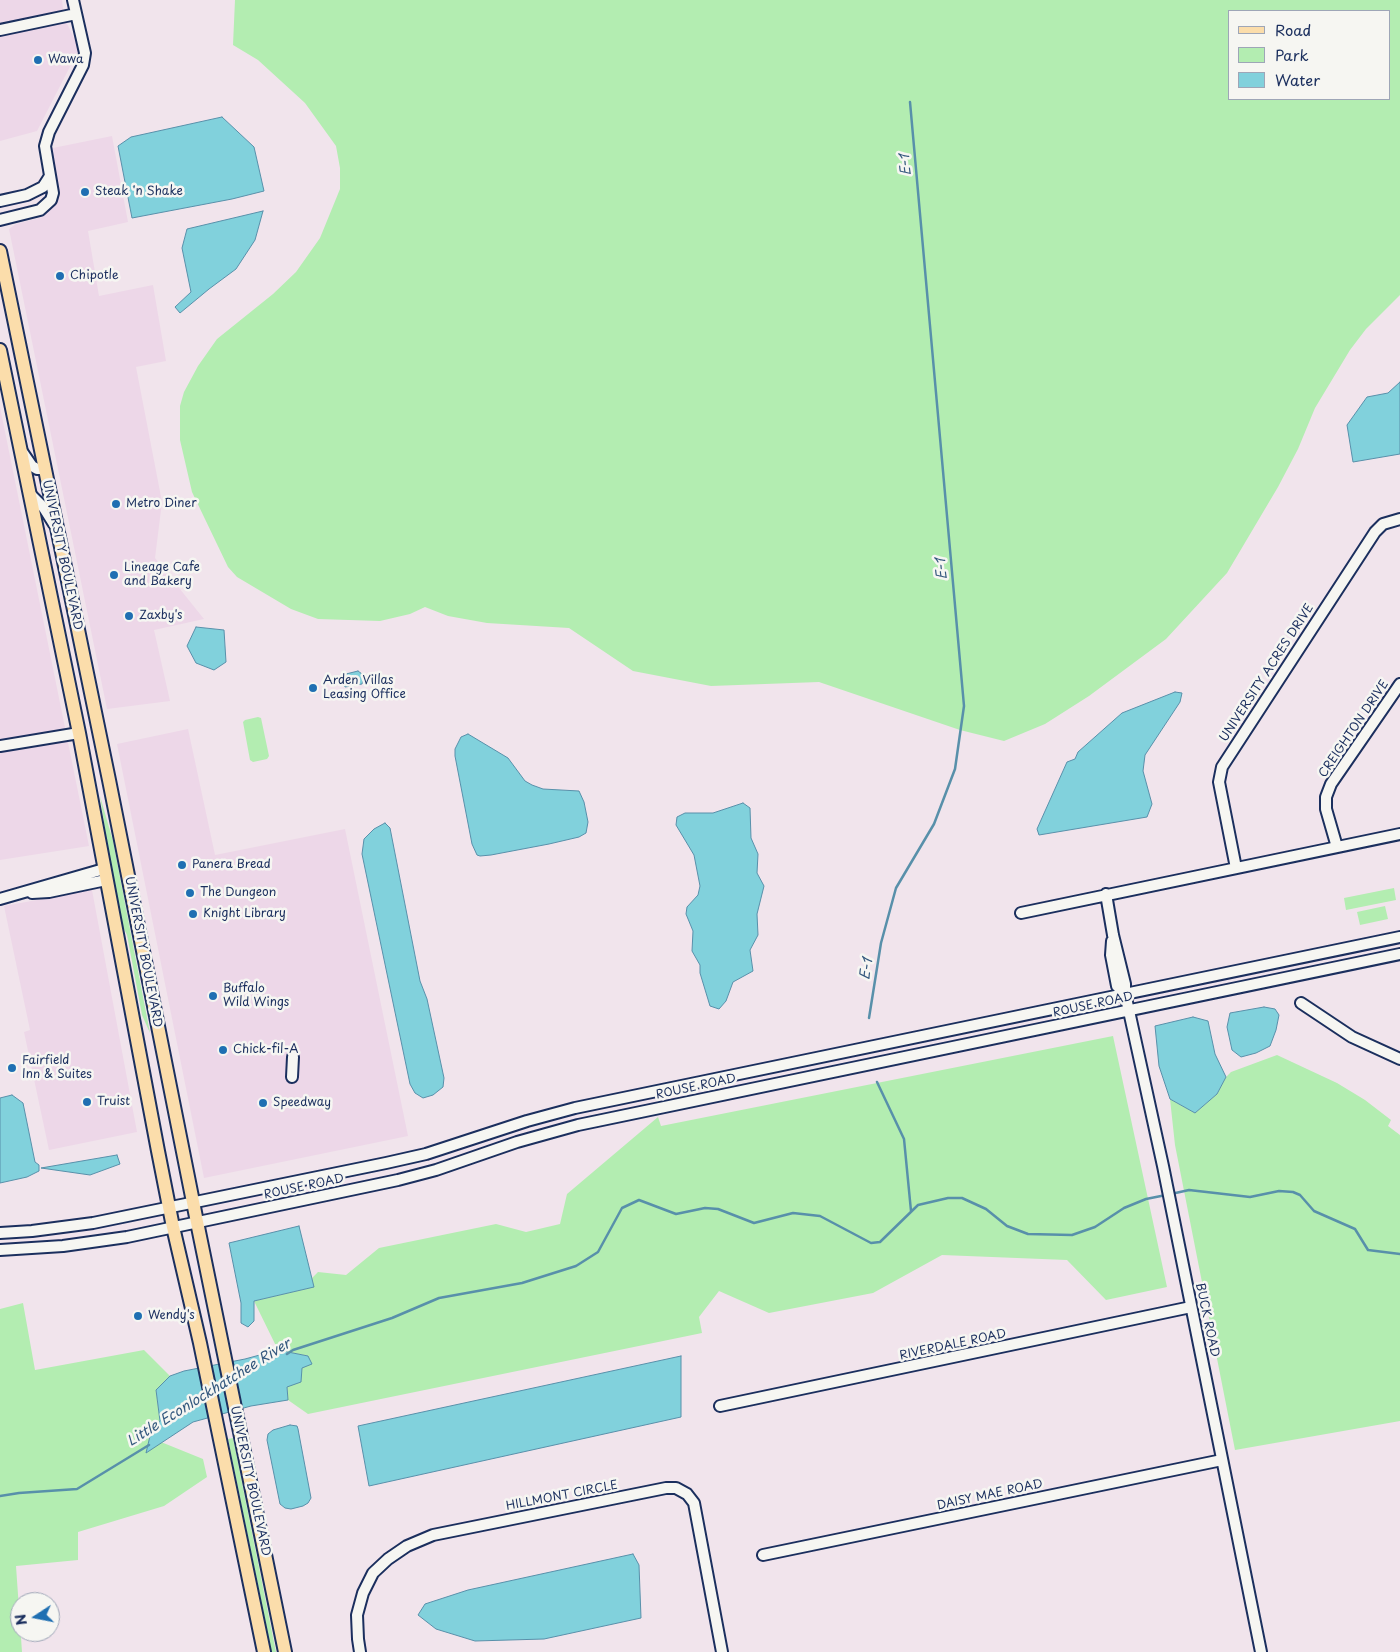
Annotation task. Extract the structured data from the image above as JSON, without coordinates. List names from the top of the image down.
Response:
{
  "streets": {
    "main road": ["UNIVERSITY BOULEVARD"],
    "street": [
      "UNIVERSITY ACRES DRIVE",
      "CREIGHTON DRIVE",
      "ROUSE ROAD",
      "BUCK ROAD",
      "RIVERDALE ROAD",
      "DAISY MAE ROAD",
      "HILLMONT CIRCLE"
    ]
  },
  "crossings": [
    ["UNIVERSITY BOULEVARD", "ROUSE ROAD"],
    ["ROUSE ROAD", "BUCK ROAD"],
    ["BUCK ROAD", "RIVERDALE ROAD"],
    ["BUCK ROAD", "DAISY MAE ROAD"]
  ],
  "water": ["E-1", "Little Econlockhatchee River"],
  "places": [
    "Wawa",
    "Steak 'n Shake",
    "Chipotle",
    "Metro Diner",
    "Lineage Cafe and Bakery",
    "Zaxby's",
    "Arden Villas Leasing Office",
    "Panera Bread",
    "The Dungeon",
    "Knight Library",
    "Buffalo Wild Wings",
    "Chick-fil-A",
    "Fairfield Inn & Suites",
    "Truist",
    "Speedway",
    "Wendy's"
  ],
  "legend": ["Road", "Park", "Water"],
  "north": "left"
}
